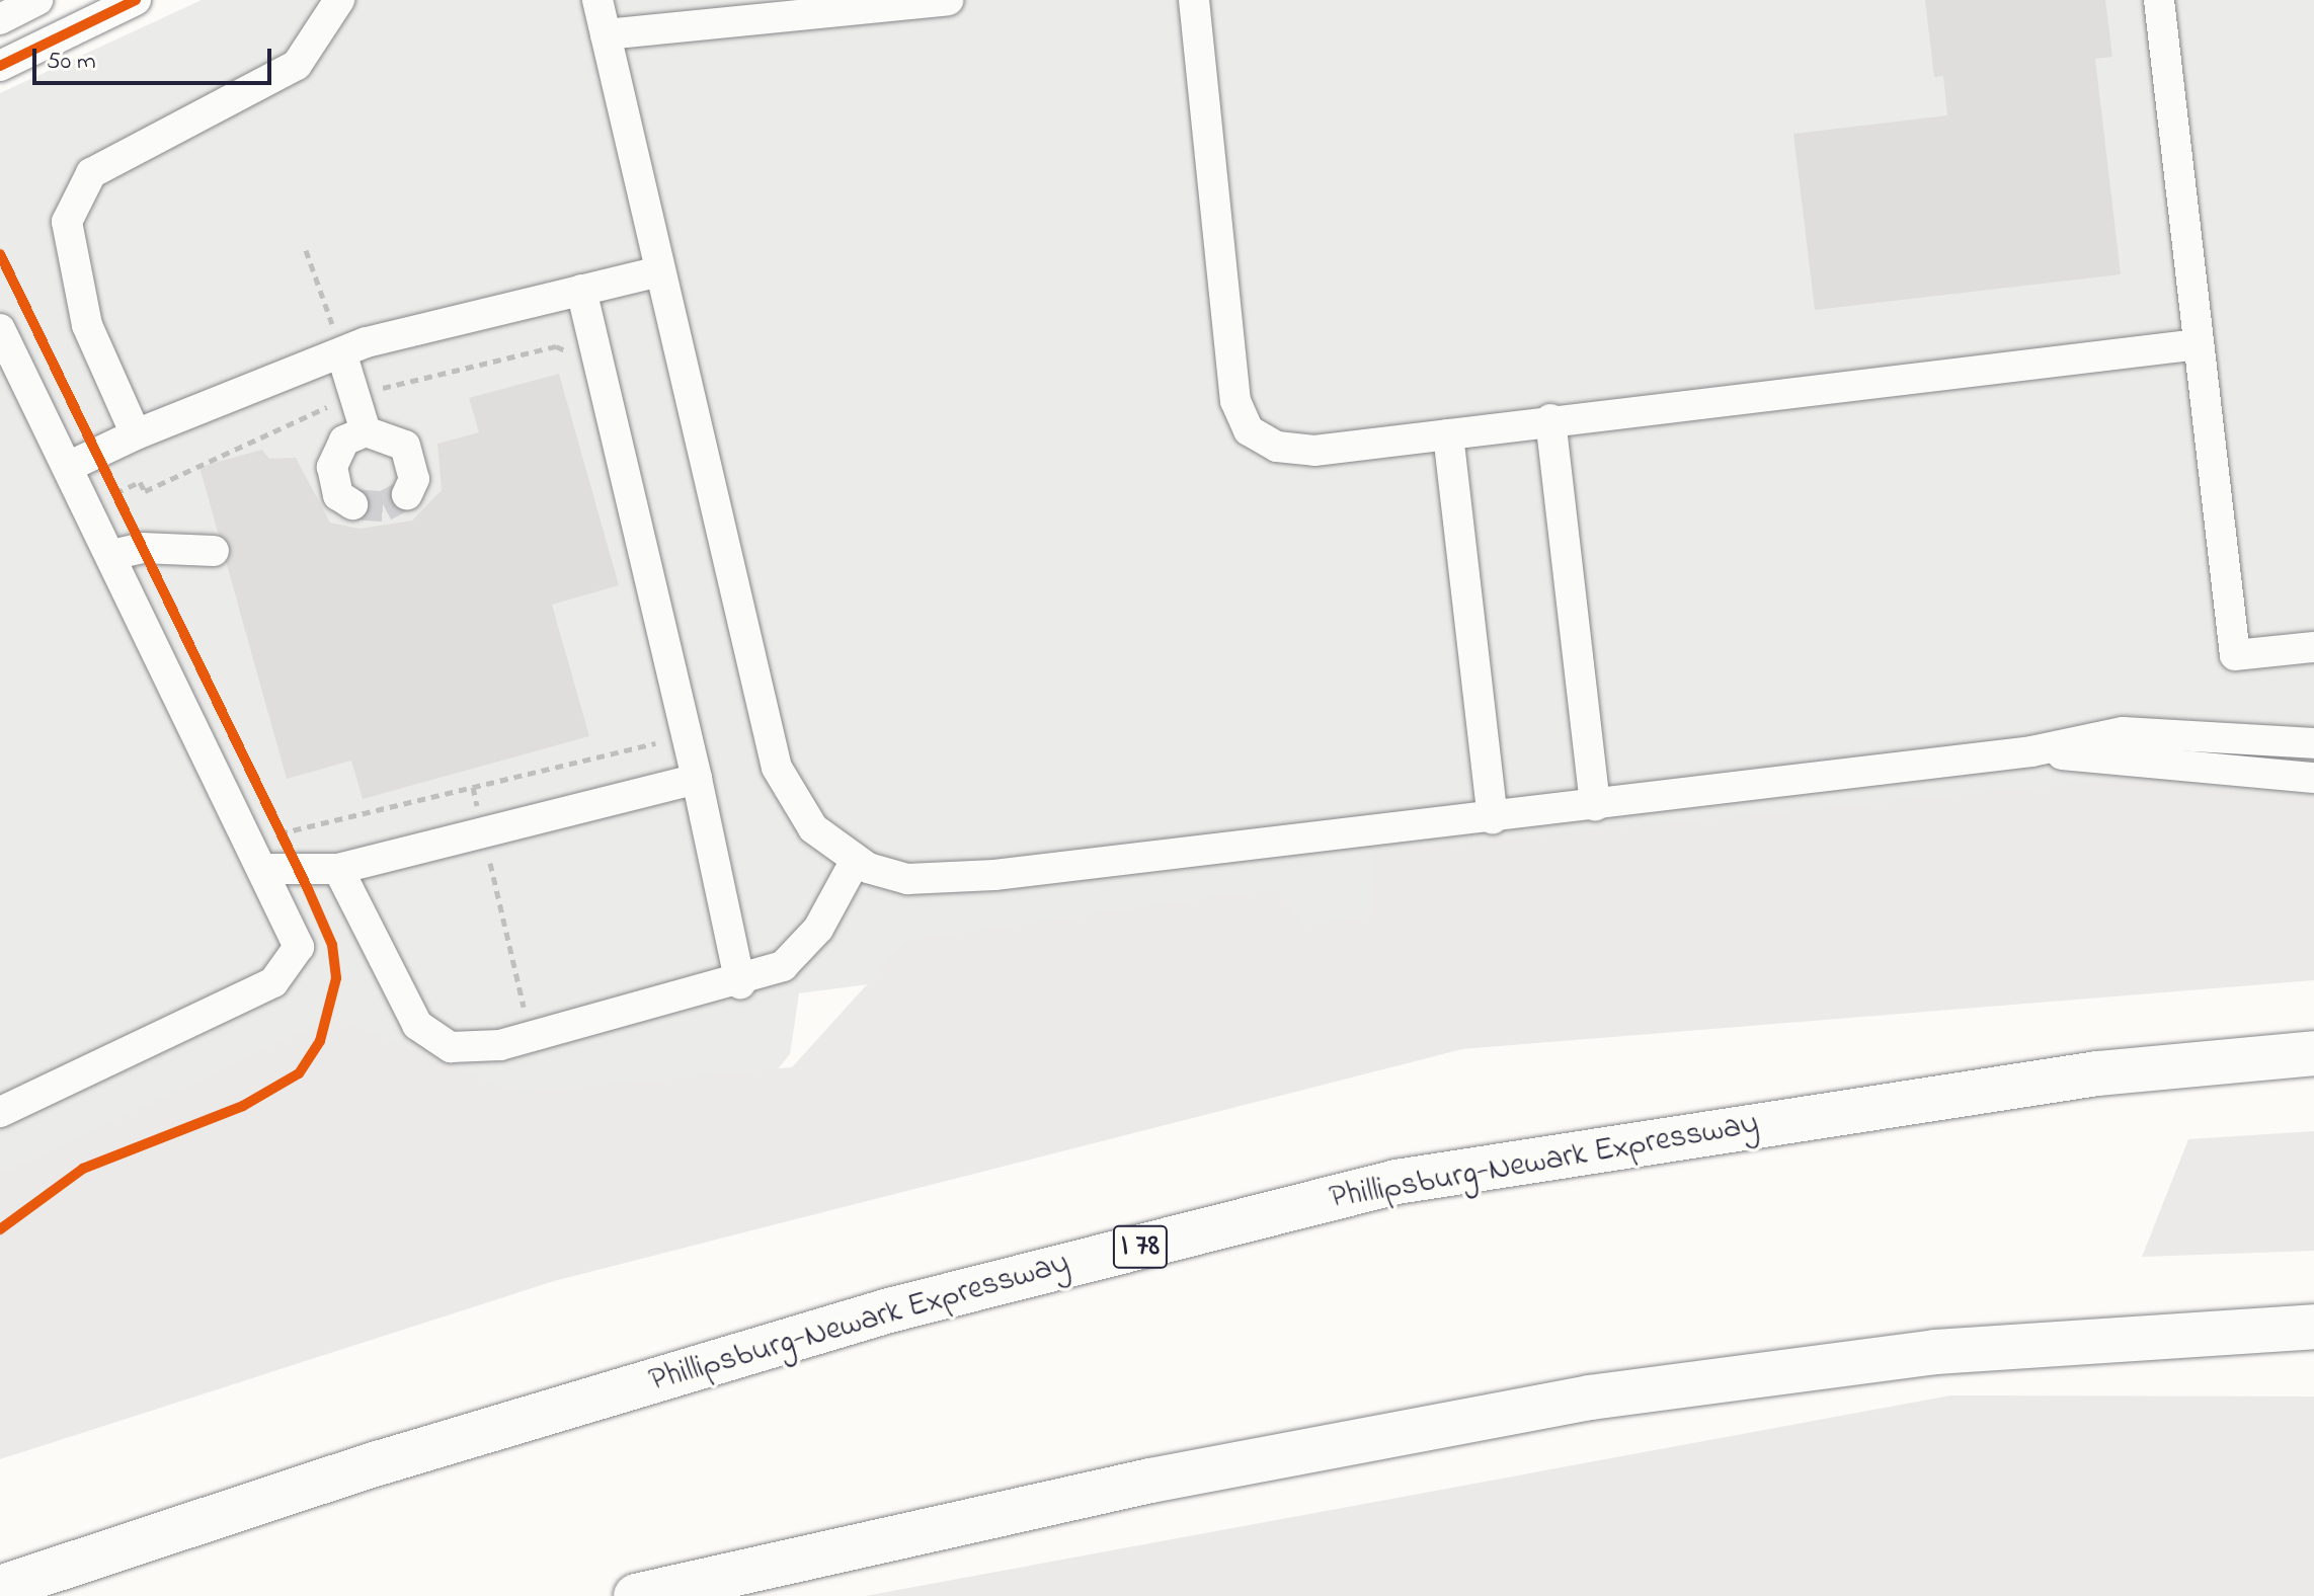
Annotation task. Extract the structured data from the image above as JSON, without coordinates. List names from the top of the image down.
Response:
{
  "streets": {
    "highway": ["Phillipsburg-Newark Expressway", "I 78"]
  },
  "scale_bar": "50 m"
}
